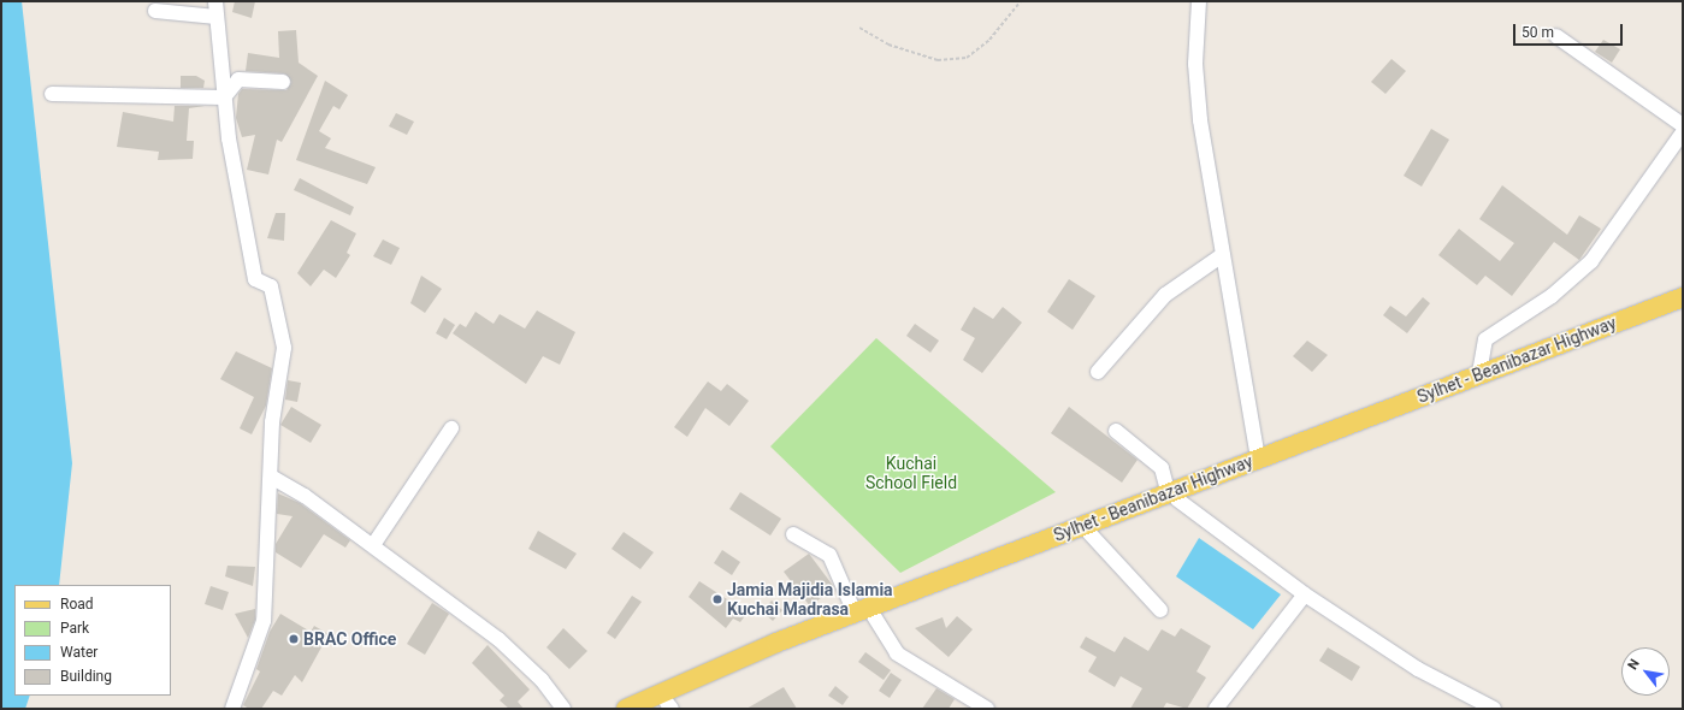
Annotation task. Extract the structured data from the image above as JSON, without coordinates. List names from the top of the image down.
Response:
{
  "streets": {
    "main road": ["Sylhet - Beanibazar Highway"]
  },
  "parks": ["Kuchai School Field"],
  "places": ["Jamia Majidia Islamia Kuchai Madrasa", "BRAC Office"],
  "legend": [
    "Road",
    "Park",
    "Water",
    "Building"
  ],
  "scale_bar": "50 m",
  "north": "top left"
}
